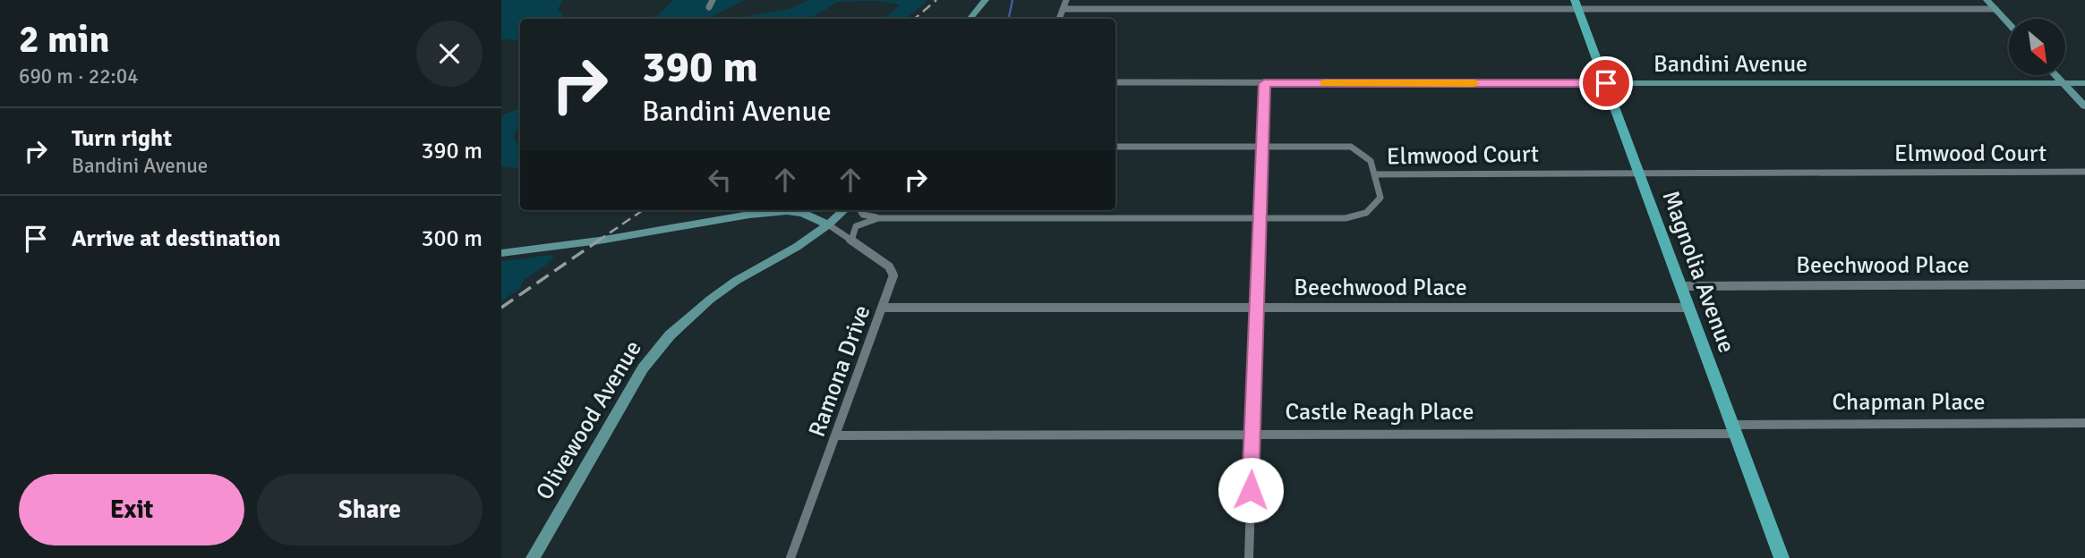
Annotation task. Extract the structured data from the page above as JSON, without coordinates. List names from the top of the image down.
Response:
{
  "streets": {
    "main road": ["Bandini Avenue", "Magnolia Avenue", "Olivewood Avenue"],
    "street": [
      "Elmwood Court",
      "Beechwood Place",
      "Ramona Drive",
      "Chapman Place",
      "Castle Reagh Place"
    ]
  },
  "crossings": [
    ["Bandini Avenue", "Magnolia Avenue"],
    ["Elmwood Court", "Magnolia Avenue"],
    ["Beechwood Place", "Magnolia Avenue"],
    ["Beechwood Place", "Ramona Drive"],
    ["Magnolia Avenue", "Chapman Place"],
    ["Magnolia Avenue", "Castle Reagh Place"],
    ["Ramona Drive", "Castle Reagh Place"],
    ["Ramona Drive", "Olivewood Avenue"],
    ["Chapman Place", "Castle Reagh Place"]
  ],
  "north": "bottom right",
  "page": {
    "heading": ["2 min", "690 m · 22:04"],
    "turn": ["390 m", "Bandini Avenue"],
    "list": [
      {
        "name": "Turn right",
        "note": "Bandini Avenue",
        "value": "390 m"
      },
      {
        "name": "Arrive at destination",
        "value": "300 m"
      }
    ],
    "buttons": ["Exit", "Share"]
  }
}
